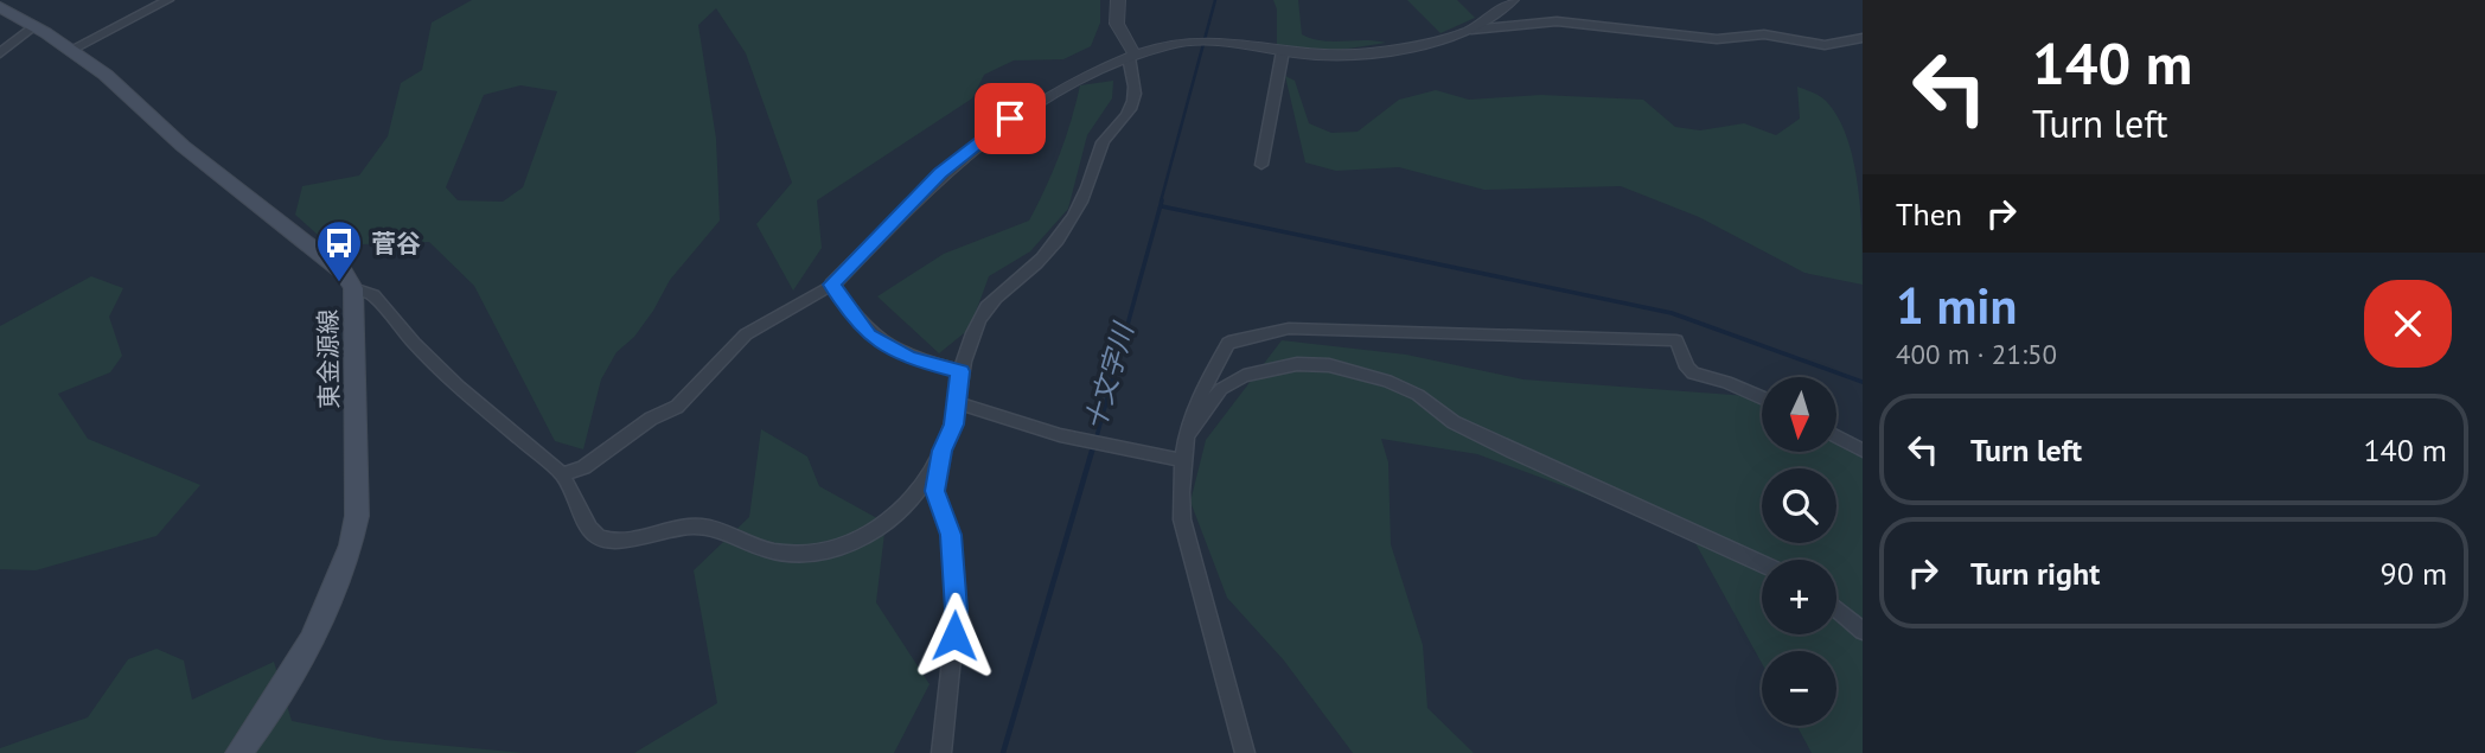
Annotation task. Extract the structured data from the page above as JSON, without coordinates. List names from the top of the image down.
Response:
{
  "streets": {
    "main road": ["東金源線"]
  },
  "water": ["十文字川"],
  "places": {
    "bus stop": ["菅谷"]
  },
  "north": "bottom",
  "page": {
    "turn": ["140 m", "Turn left"],
    "then": "Then",
    "heading": ["1 min", "400 m · 21:50"],
    "map_buttons": ["+", "−"],
    "list": [
      {
        "name": "Turn left",
        "value": "140 m"
      },
      {
        "name": "Turn right",
        "value": "90 m"
      }
    ]
  }
}
